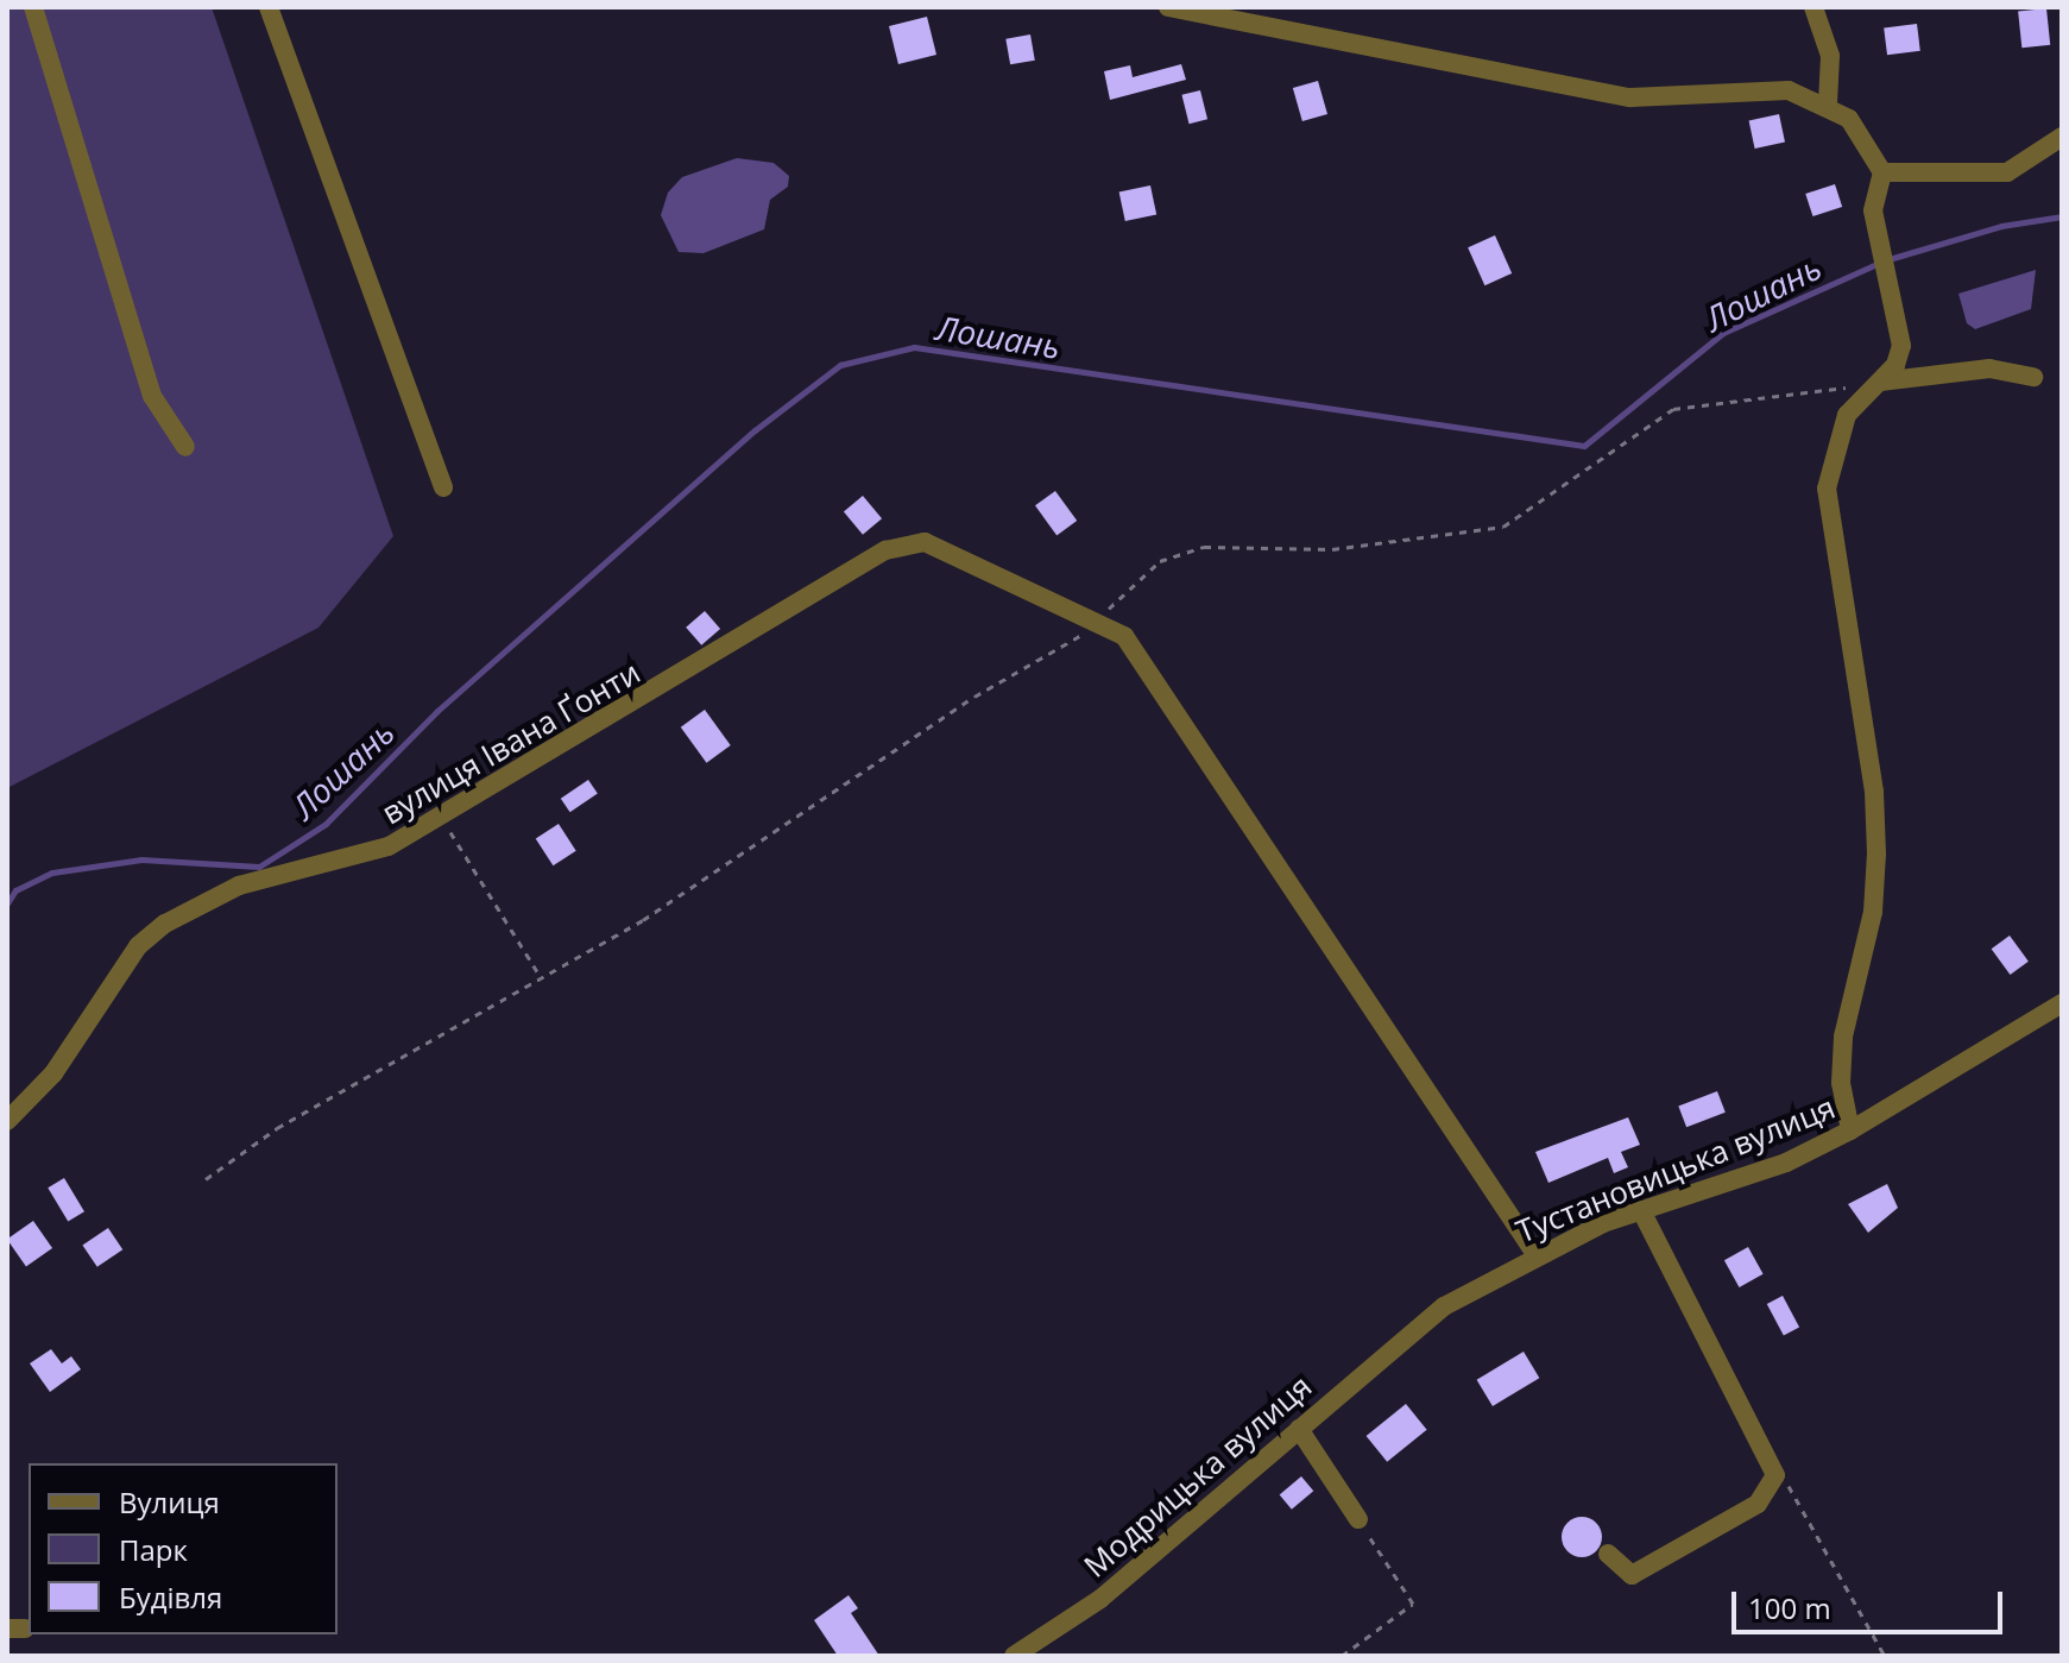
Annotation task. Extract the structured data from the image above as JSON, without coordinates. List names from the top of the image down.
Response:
{
  "streets": {
    "street": ["вулиця Івана Ґонти", "Тустановицька вулиця", "Модрицька вулиця"]
  },
  "crossings": [
    ["вулиця Івана Ґонти", "Тустановицька вулиця"],
    ["Тустановицька вулиця", "Модрицька вулиця"]
  ],
  "water": ["Лошань"],
  "legend": ["Вулиця", "Парк", "Будівля"],
  "scale_bar": "100 m"
}
